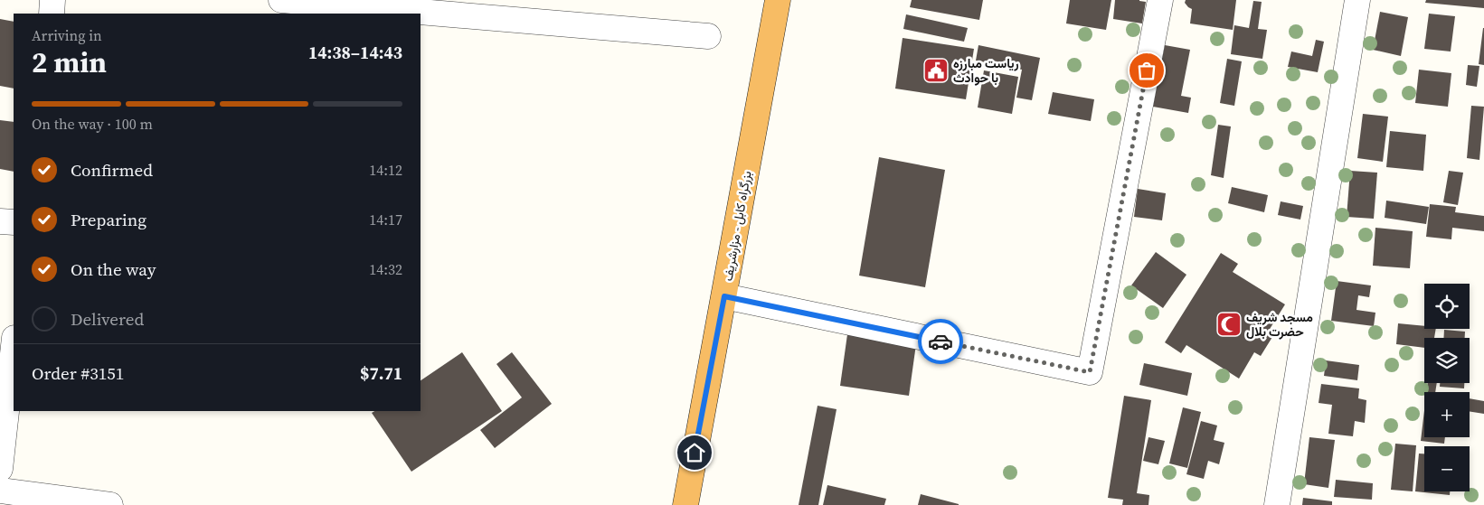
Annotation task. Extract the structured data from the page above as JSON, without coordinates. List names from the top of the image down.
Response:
{
  "streets": {
    "highway": ["بزرگراه کابل - مزارشریف"]
  },
  "places": {
    "public building": ["ریاست مبارزه با حوادث"],
    "mosque": ["مسجد شریف حضرت بلال"]
  },
  "page": {
    "heading": ["2 min", "Arriving in", "14:38–14:43"],
    "panel": ["Order #3151", "$7.71"],
    "bar": "On the way · 100 m",
    "list": [
      ["Confirmed", "14:12"],
      ["Preparing", "14:17"],
      ["On the way", "14:32"],
      "Delivered"
    ],
    "map_buttons": ["+", "−"]
  }
}
